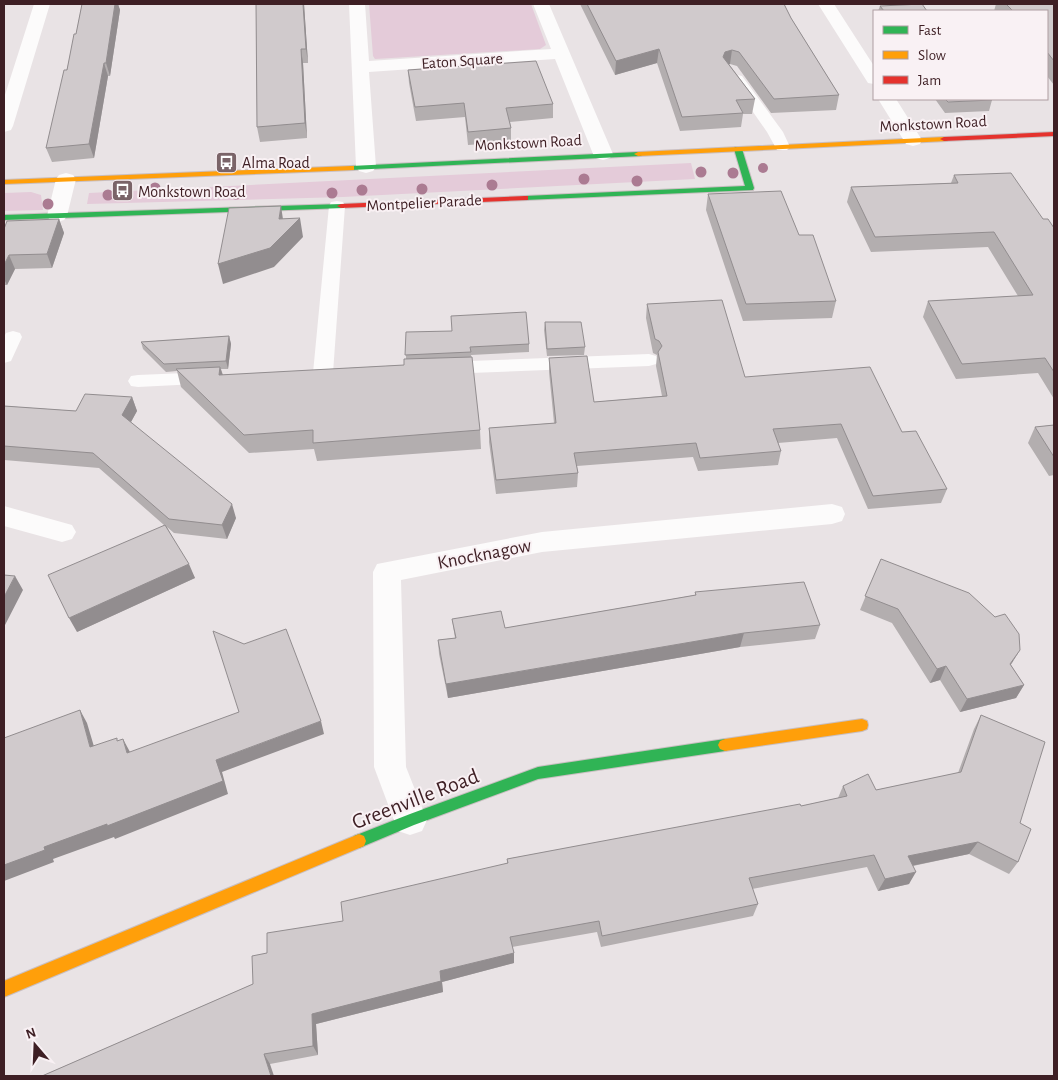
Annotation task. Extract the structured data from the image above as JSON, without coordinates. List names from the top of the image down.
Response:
{
  "streets": {
    "street": [
      "Eaton Square",
      "Monkstown Road",
      "Montpelier Parade",
      "Knocknagow",
      "Greenville Road"
    ]
  },
  "crossings": [
    ["Monkstown Road", "Montpelier Parade"],
    ["Knocknagow", "Greenville Road"]
  ],
  "places": {
    "bus stop": ["Alma Road", "Monkstown Road"]
  },
  "legend": ["Fast", "Slow", "Jam"],
  "north": "top"
}
